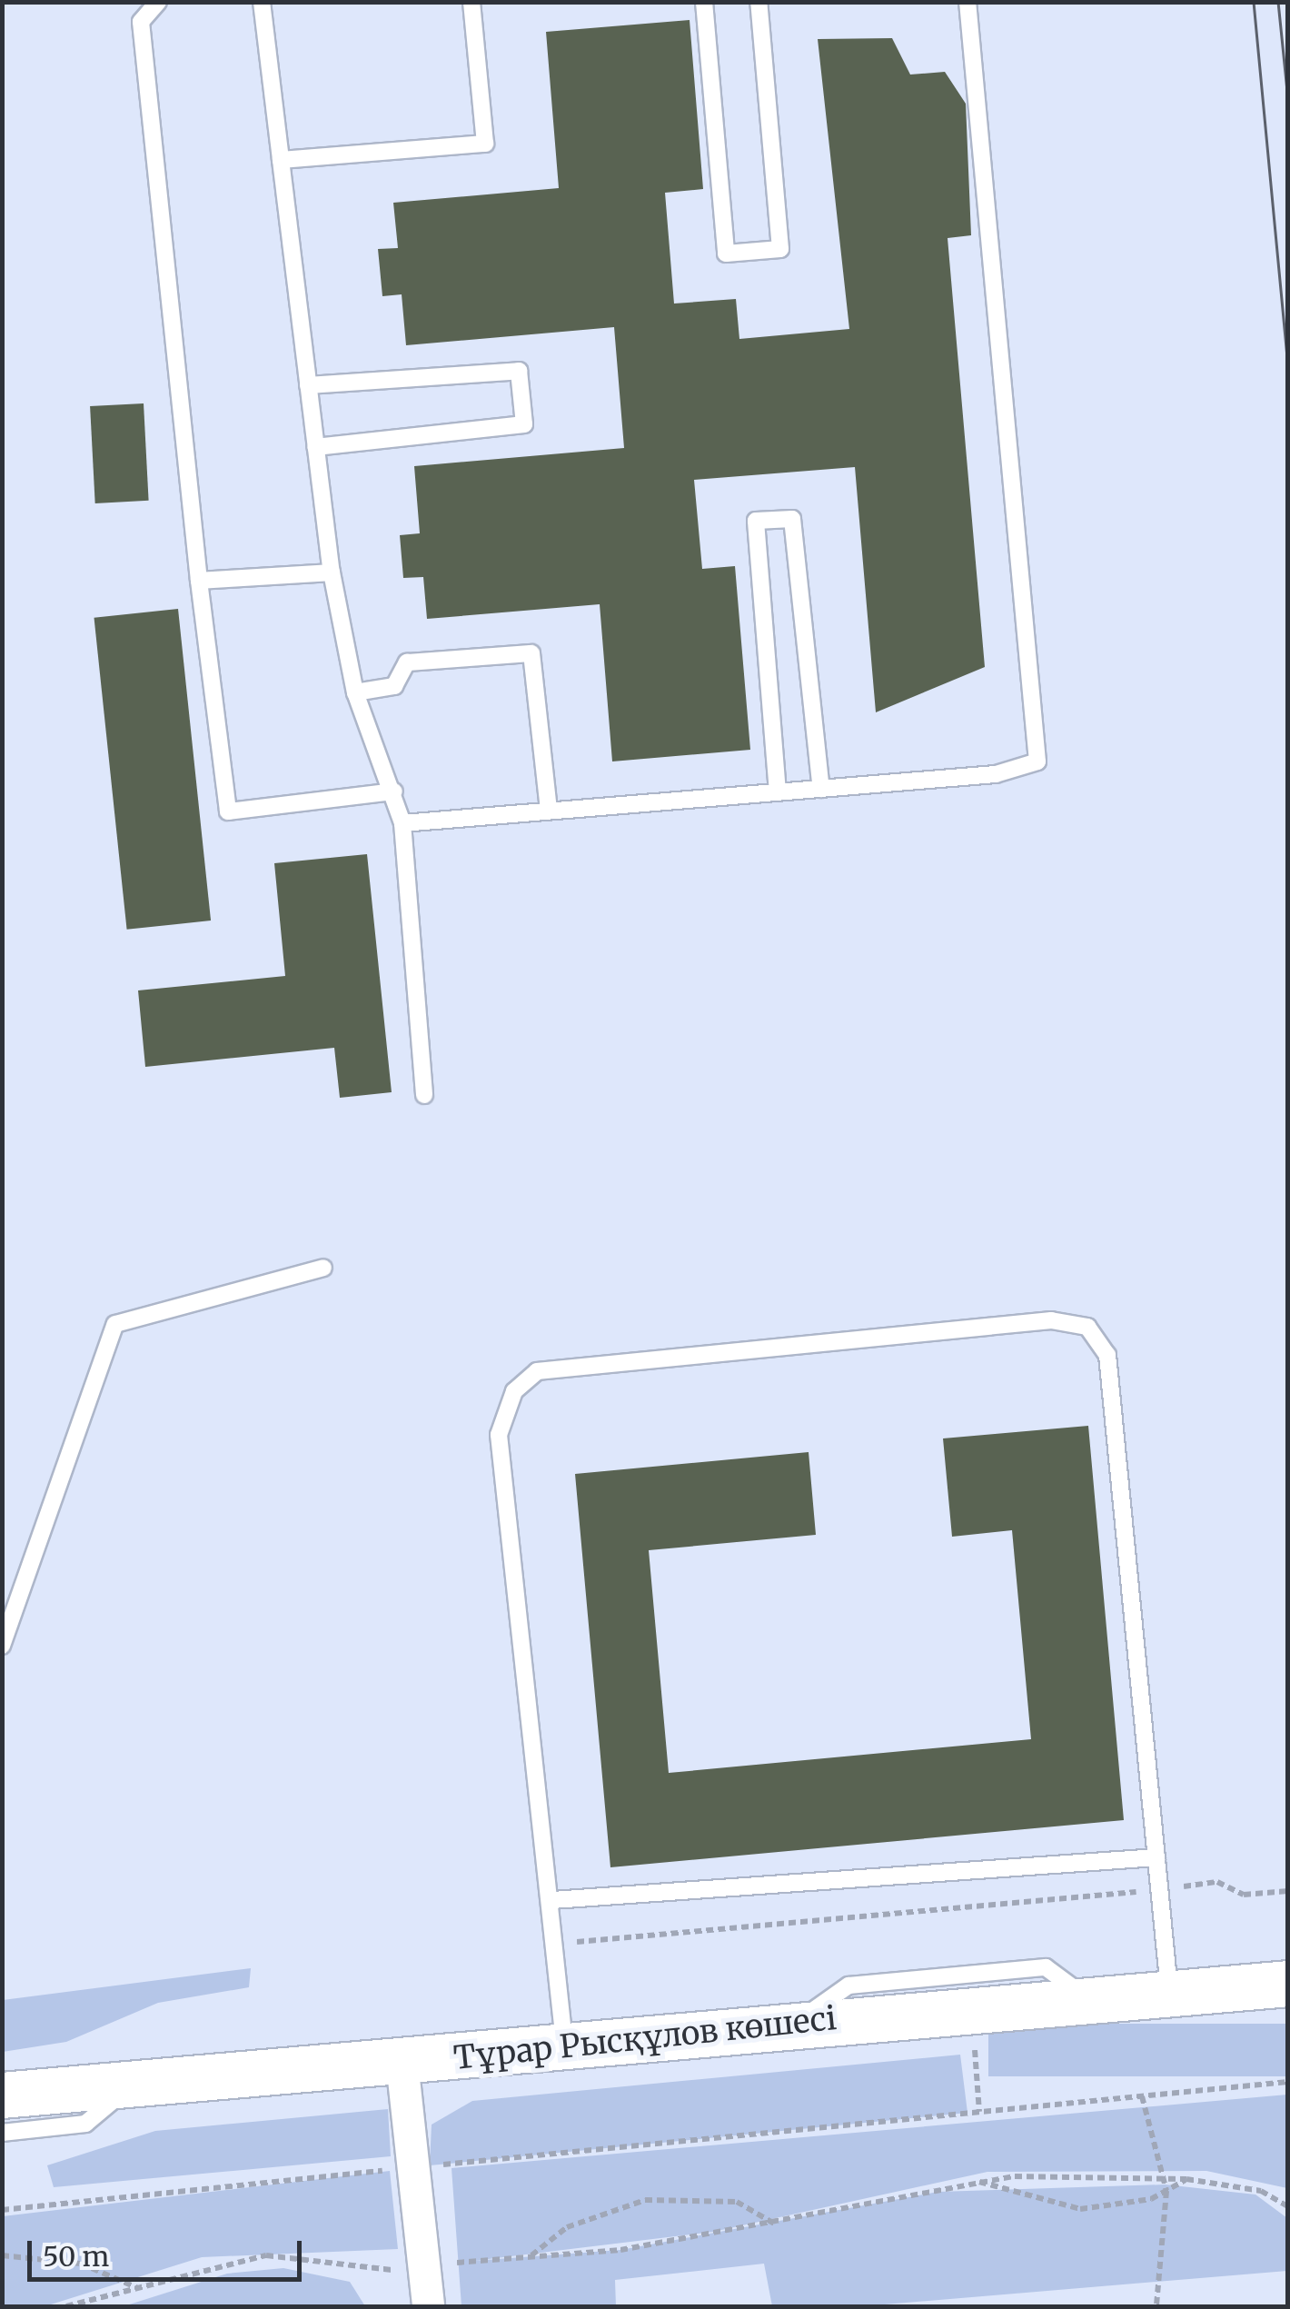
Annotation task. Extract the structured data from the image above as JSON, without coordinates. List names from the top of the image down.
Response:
{
  "streets": {
    "street": ["Тұрар Рысқұлов көшесі"]
  },
  "scale_bar": "50 m"
}
